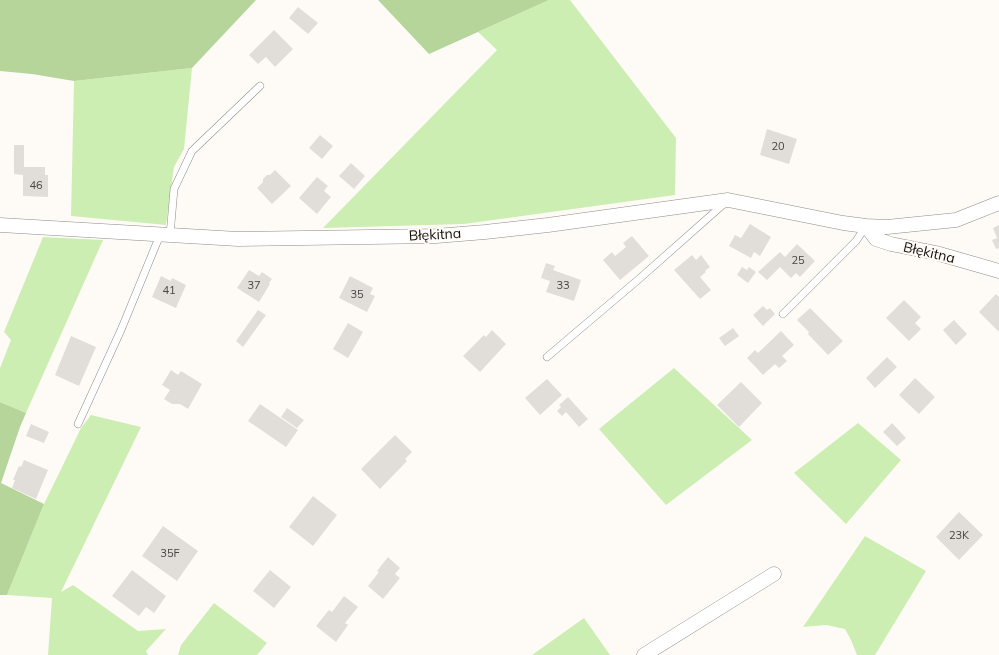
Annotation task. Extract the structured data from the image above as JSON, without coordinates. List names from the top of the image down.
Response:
{
  "streets": {
    "street": ["Błękitna"]
  },
  "house_numbers": [
    "20",
    "46",
    "25",
    "37",
    "33",
    "41",
    "35",
    "23K",
    "35F"
  ]
}
